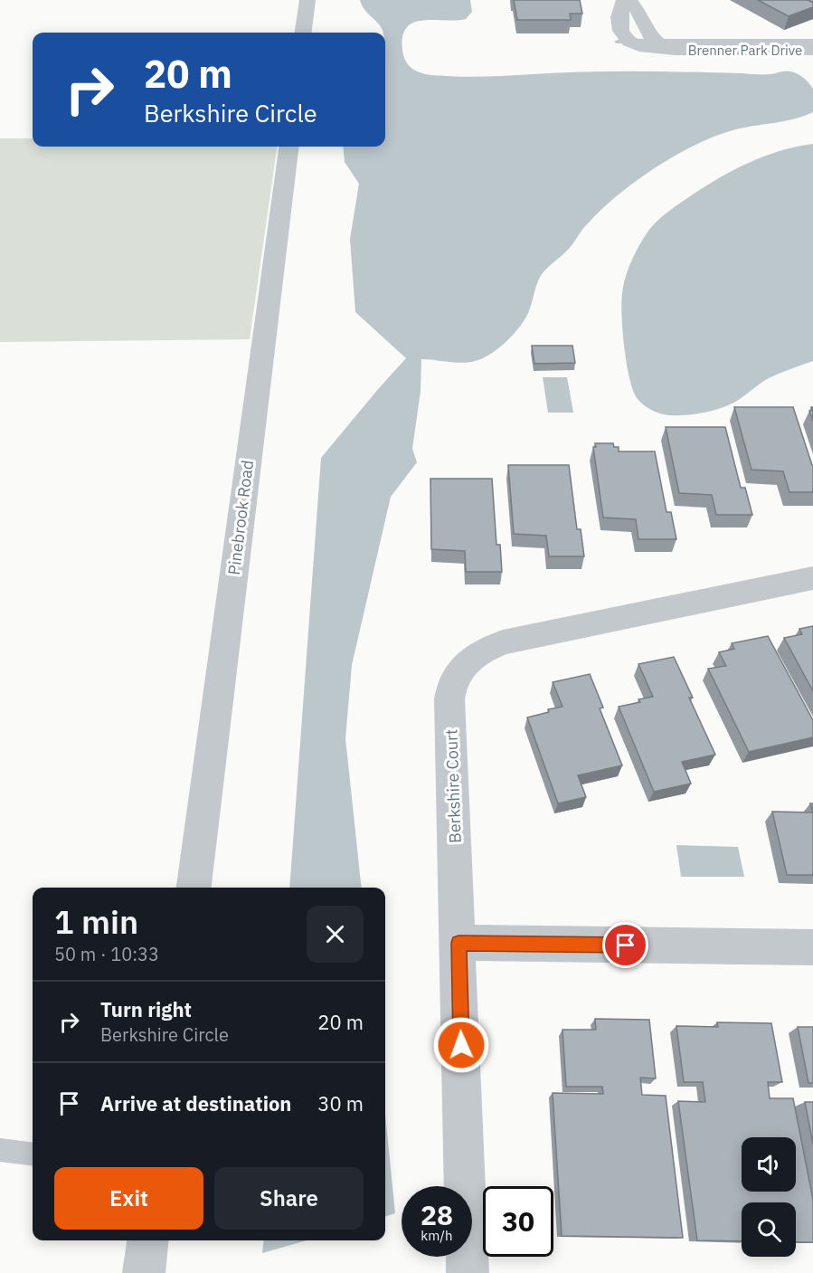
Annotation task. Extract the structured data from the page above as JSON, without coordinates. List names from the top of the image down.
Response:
{
  "streets": {
    "street": ["Brenner Park Drive", "Pinebrook Road", "Berkshire Court"]
  },
  "page": {
    "turn": ["20 m", "Berkshire Circle"],
    "heading": ["1 min", "50 m · 10:33"],
    "list": [
      {
        "name": "Turn right",
        "note": "Berkshire Circle",
        "value": "20 m"
      },
      {
        "name": "Arrive at destination",
        "value": "30 m"
      }
    ],
    "buttons": ["Exit", "Share"],
    "speed": "28 km/h",
    "limit": "30"
  }
}
